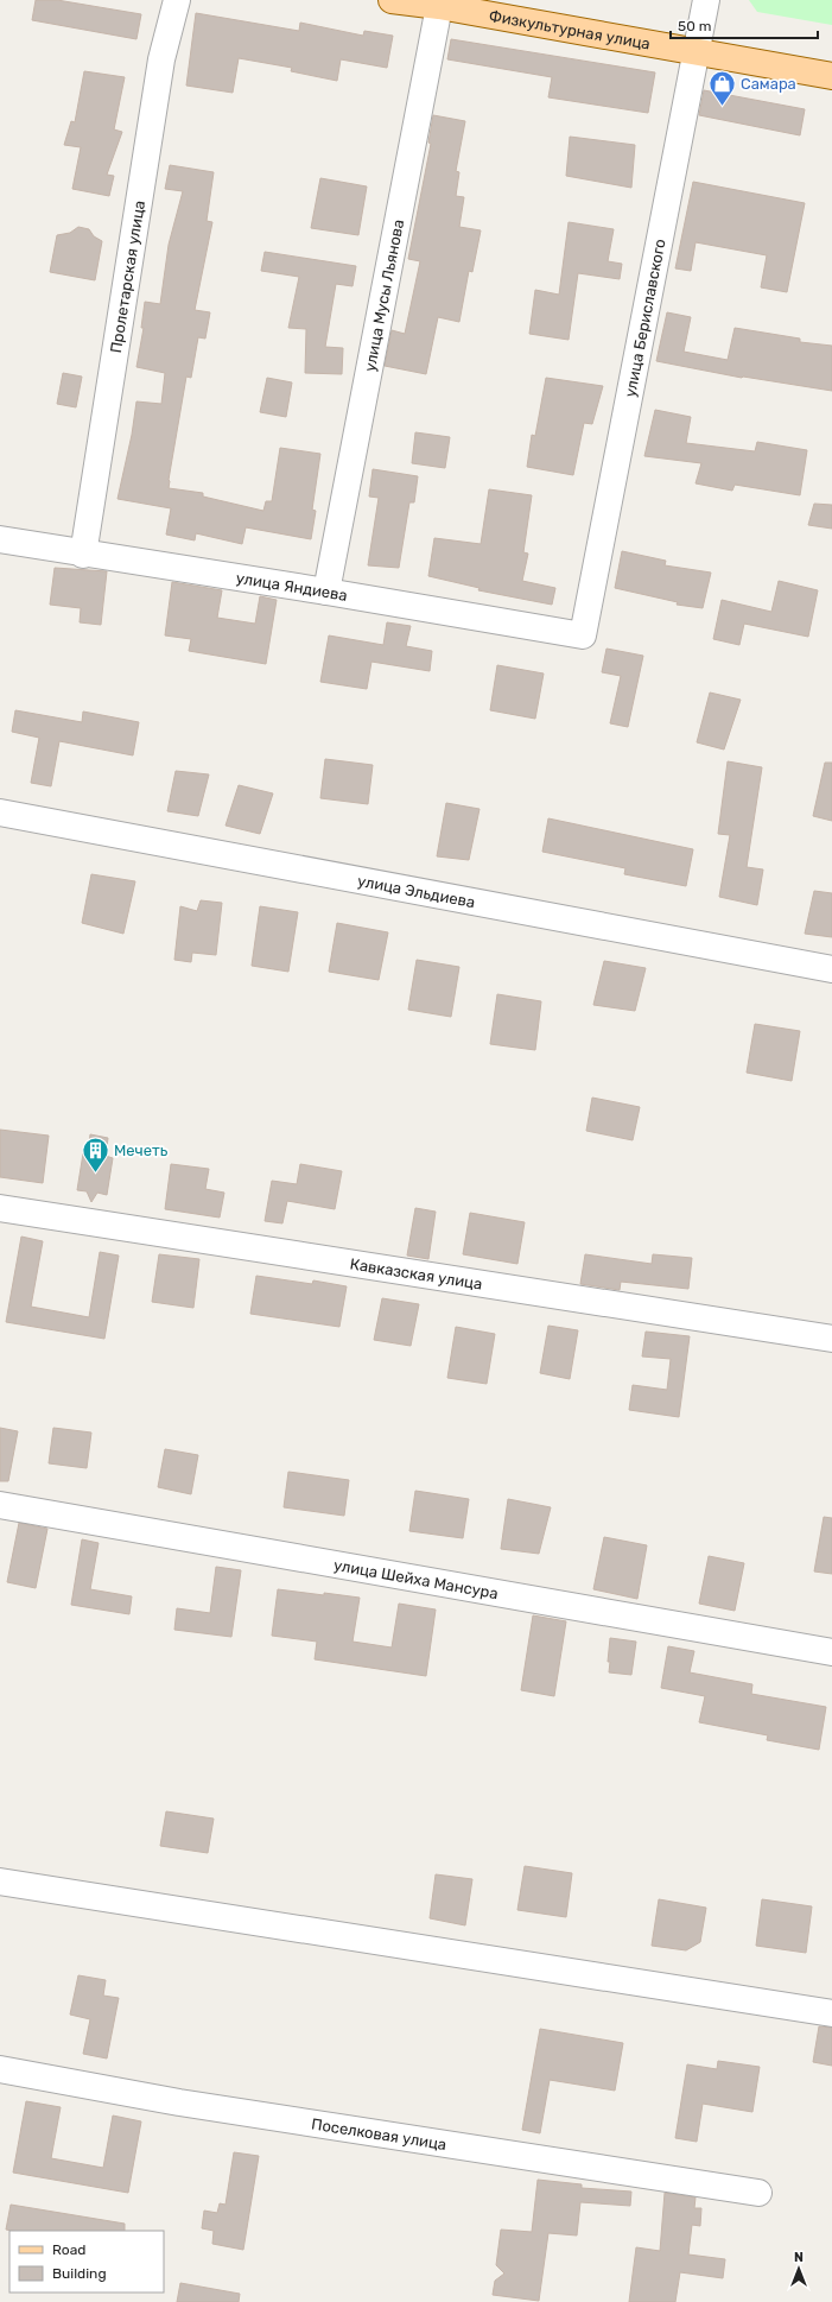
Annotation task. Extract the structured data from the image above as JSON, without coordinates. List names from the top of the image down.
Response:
{
  "streets": {
    "main road": ["Физкультурная улица"],
    "street": [
      "Пролетарская улица",
      "улица Мусы Льянова",
      "улица Бериславского",
      "улица Яндиева",
      "улица Эльдиева",
      "Кавказская улица",
      "улица Шейха Мансура",
      "Поселковая улица"
    ]
  },
  "crossings": [
    ["Физкультурная улица", "улица Мусы Льянова"],
    ["Физкультурная улица", "улица Бериславского"],
    ["Пролетарская улица", "улица Яндиева"],
    ["улица Мусы Льянова", "улица Яндиева"],
    ["улица Бериславского", "улица Яндиева"]
  ],
  "places": {
    "shop": ["Самара"],
    "building": ["Мечеть"]
  },
  "legend": ["Road", "Building"],
  "scale_bar": "50 m",
  "north": "top"
}
